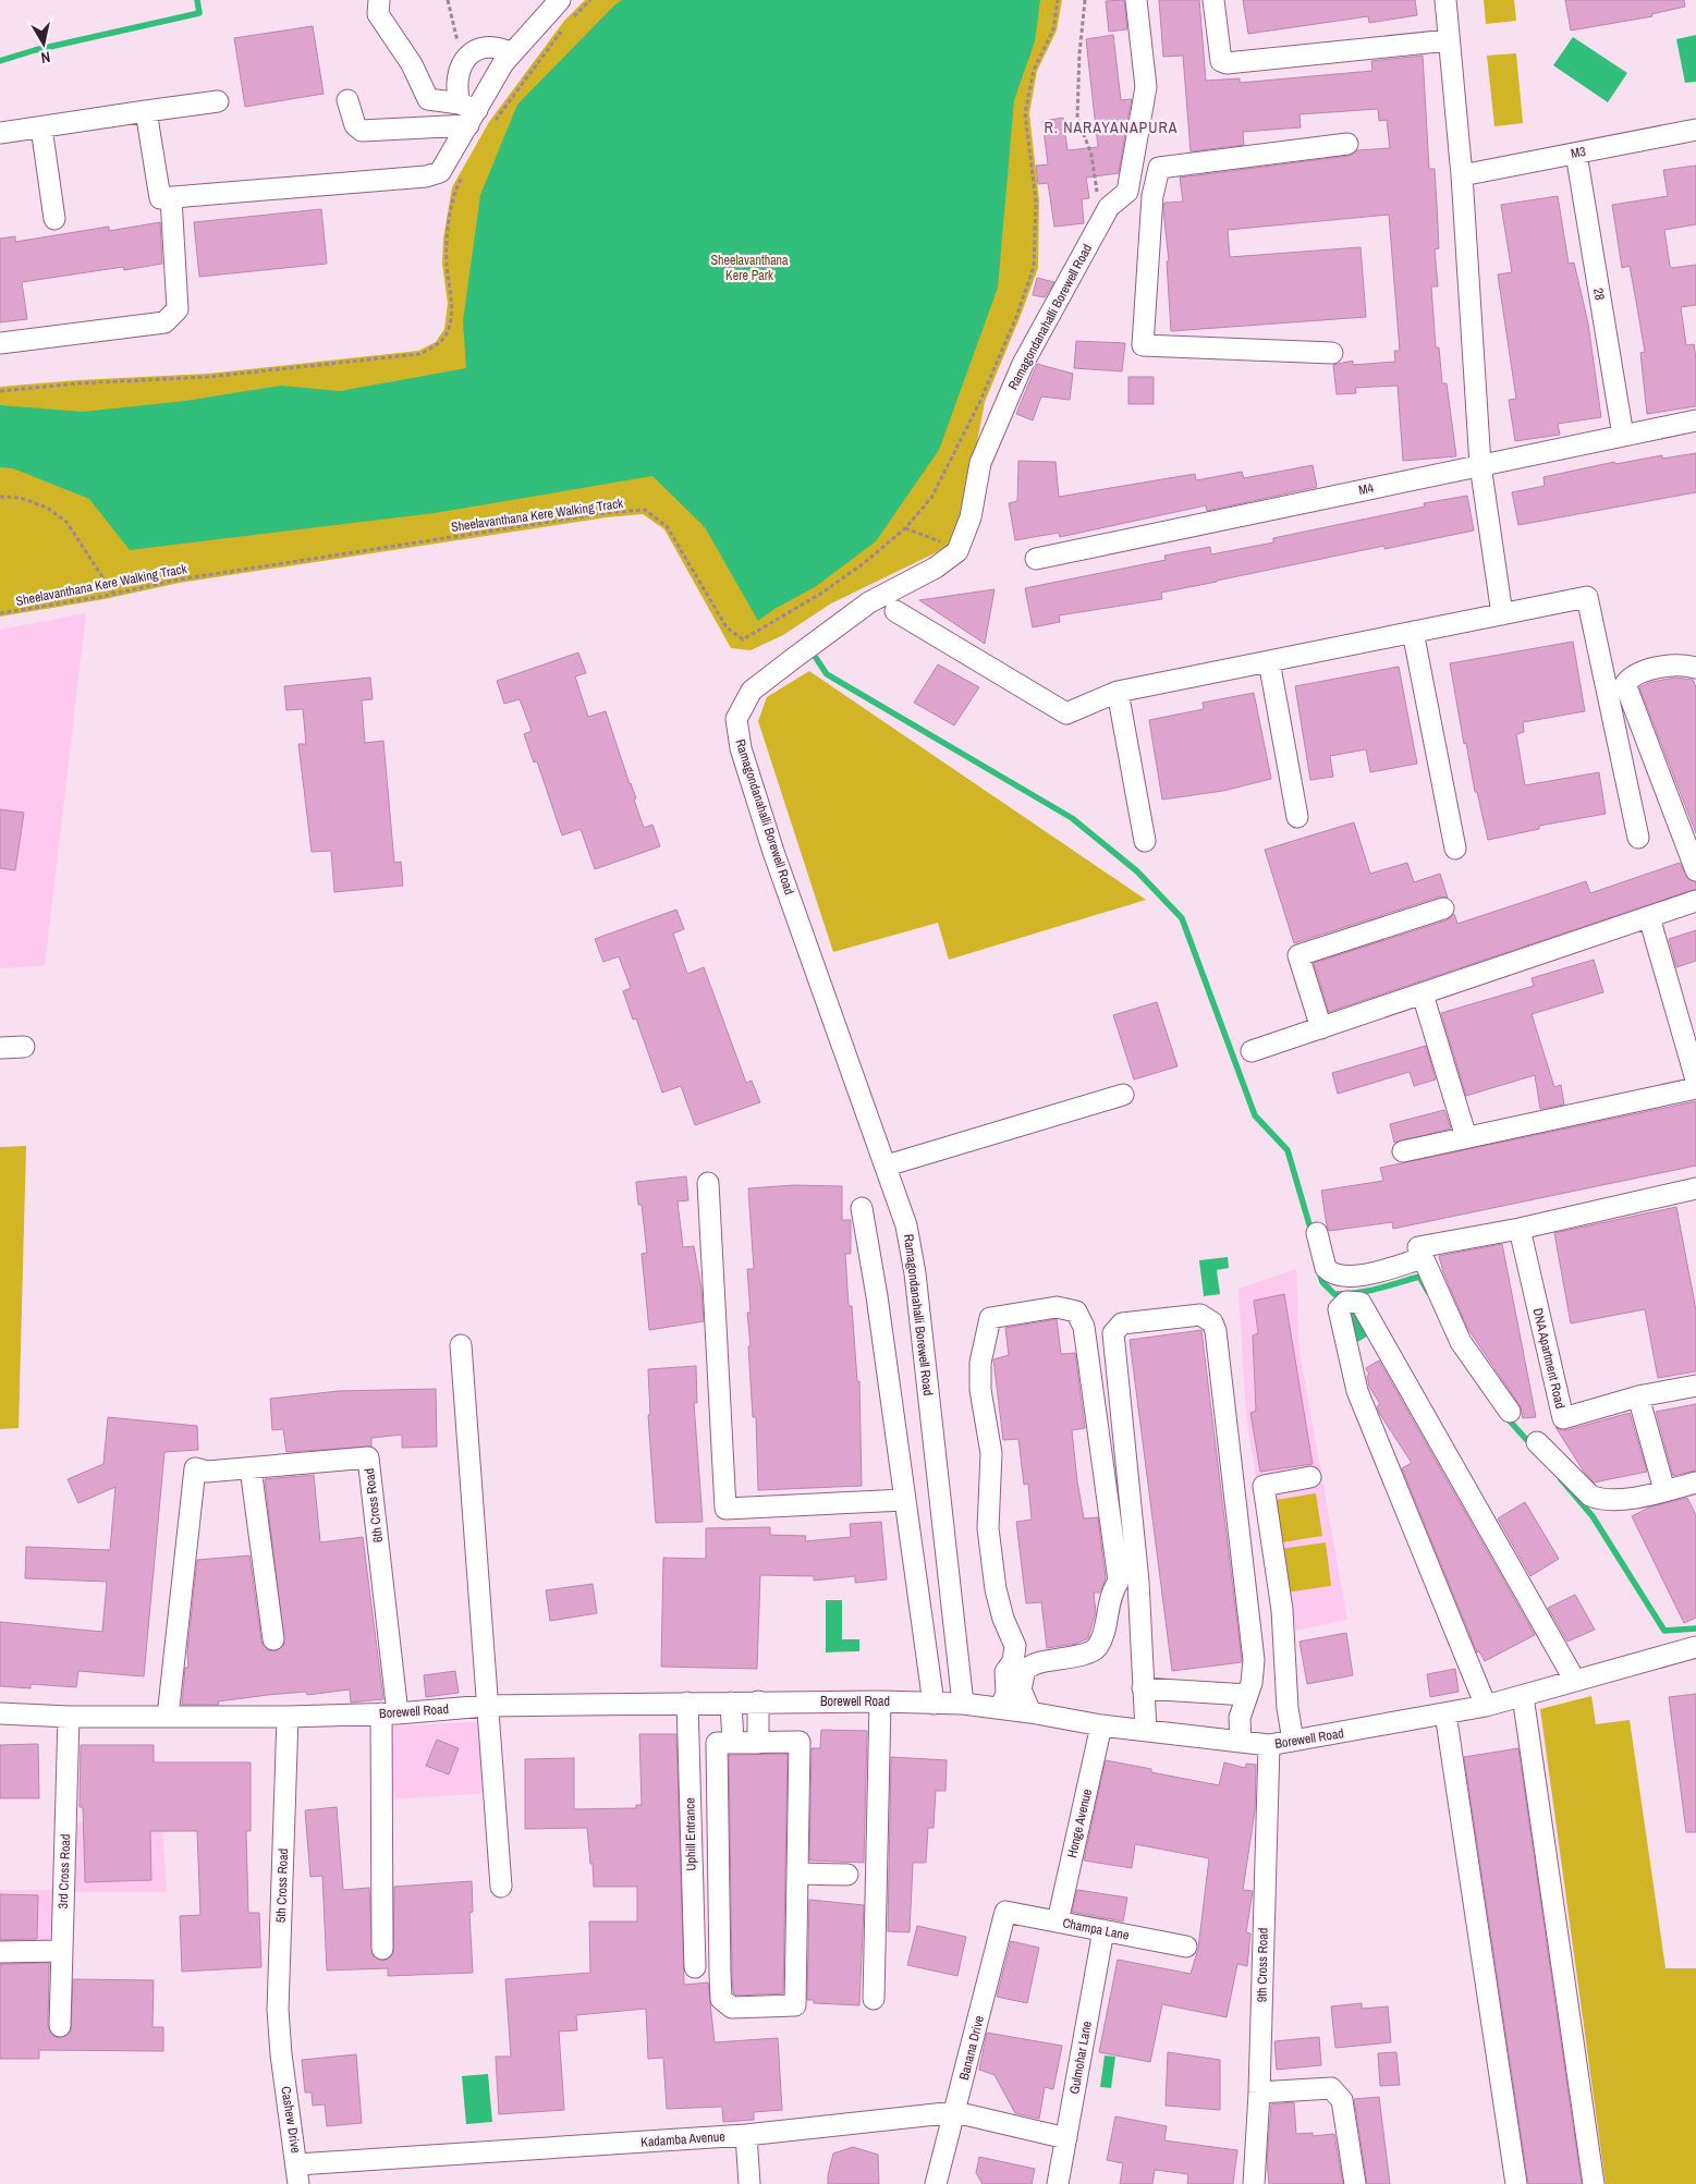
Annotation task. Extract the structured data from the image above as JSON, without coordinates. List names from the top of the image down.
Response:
{
  "streets": {
    "street": [
      "M3",
      "28",
      "Ramagondanahalli Borewell Road",
      "M4",
      "DNA Apartment Road",
      "6th Cross Road",
      "Borewell Road",
      "Honge Avenue",
      "Uphill Entrance",
      "3rd Cross Road",
      "5th Cross Road",
      "Champa Lane",
      "9th Cross Road",
      "Banana Drive",
      "Gulmohar Lane",
      "Cashew Drive",
      "Kadamba Avenue"
    ],
    "path": ["Sheelavanthana Kere Walking Track"]
  },
  "crossings": [
    ["M3", "28"],
    ["28", "M4"],
    ["Ramagondanahalli Borewell Road", "Borewell Road"],
    ["6th Cross Road", "Borewell Road"],
    ["Borewell Road", "Honge Avenue"],
    ["Borewell Road", "Uphill Entrance"],
    ["Borewell Road", "3rd Cross Road"],
    ["Borewell Road", "5th Cross Road"],
    ["Borewell Road", "9th Cross Road"],
    ["Honge Avenue", "Champa Lane"],
    ["5th Cross Road", "Cashew Drive"],
    ["Champa Lane", "Banana Drive"],
    ["Champa Lane", "Gulmohar Lane"],
    ["Banana Drive", "Kadamba Avenue"],
    ["Gulmohar Lane", "Kadamba Avenue"],
    ["Cashew Drive", "Kadamba Avenue"]
  ],
  "districts": ["R. NARAYANAPURA"],
  "parks": ["Sheelavanthana Kere Park"],
  "north": "bottom"
}
